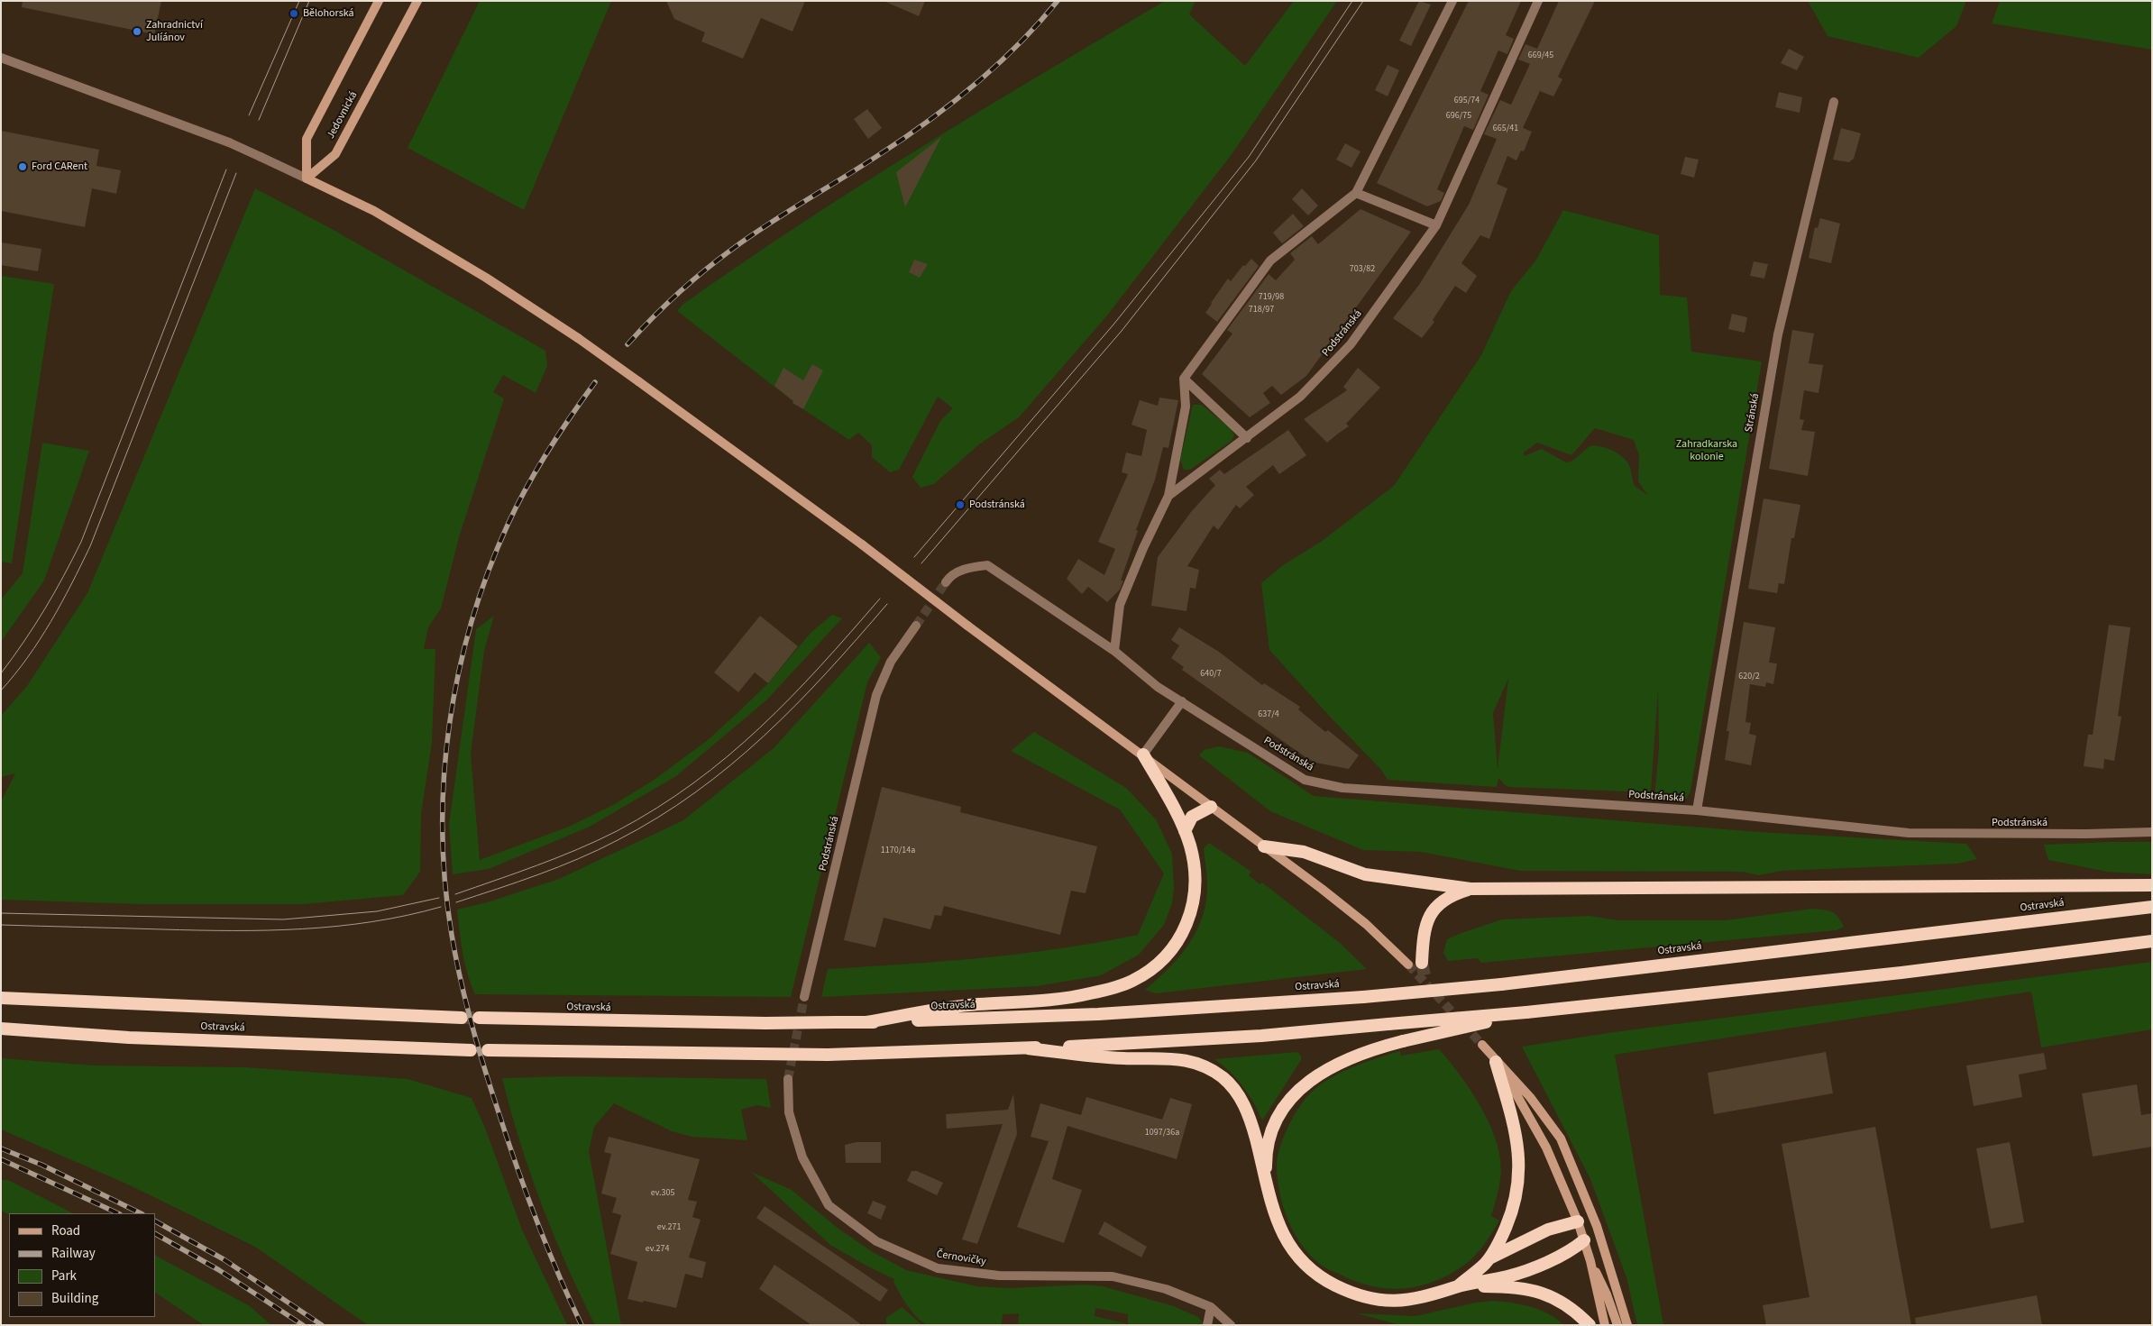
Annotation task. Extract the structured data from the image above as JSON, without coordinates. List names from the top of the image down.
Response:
{
  "streets": {
    "highway": ["Ostravská"],
    "main road": ["Jedovnická"],
    "street": ["Podstránská", "Stránská", "Černovičky"]
  },
  "crossings": [
    ["Podstránská", "Stránská"]
  ],
  "parks": ["Zahradkarska kolonie"],
  "places": [
    "Bělohorská",
    "Zahradnictví Julíánov",
    "Ford CARent",
    "Podstránská"
  ],
  "house_numbers": [
    "669/45",
    "695/74",
    "696/75",
    "665/41",
    "703/82",
    "719/98",
    "718/97",
    "640/7",
    "620/2",
    "637/4",
    "1170/14a",
    "1097/36a",
    "ev.305",
    "ev.271",
    "ev.274"
  ],
  "legend": [
    "Road",
    "Railway",
    "Park",
    "Building"
  ]
}
